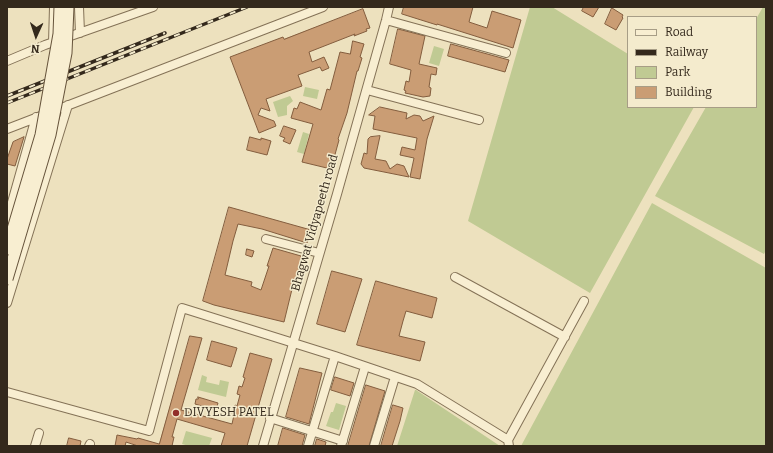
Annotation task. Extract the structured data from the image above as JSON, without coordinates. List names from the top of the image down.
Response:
{
  "streets": {
    "street": ["Bhagwat Vidyapeeth road"]
  },
  "places": ["DIVYESH PATEL"],
  "legend": [
    "Road",
    "Railway",
    "Park",
    "Building"
  ],
  "north": "bottom"
}
